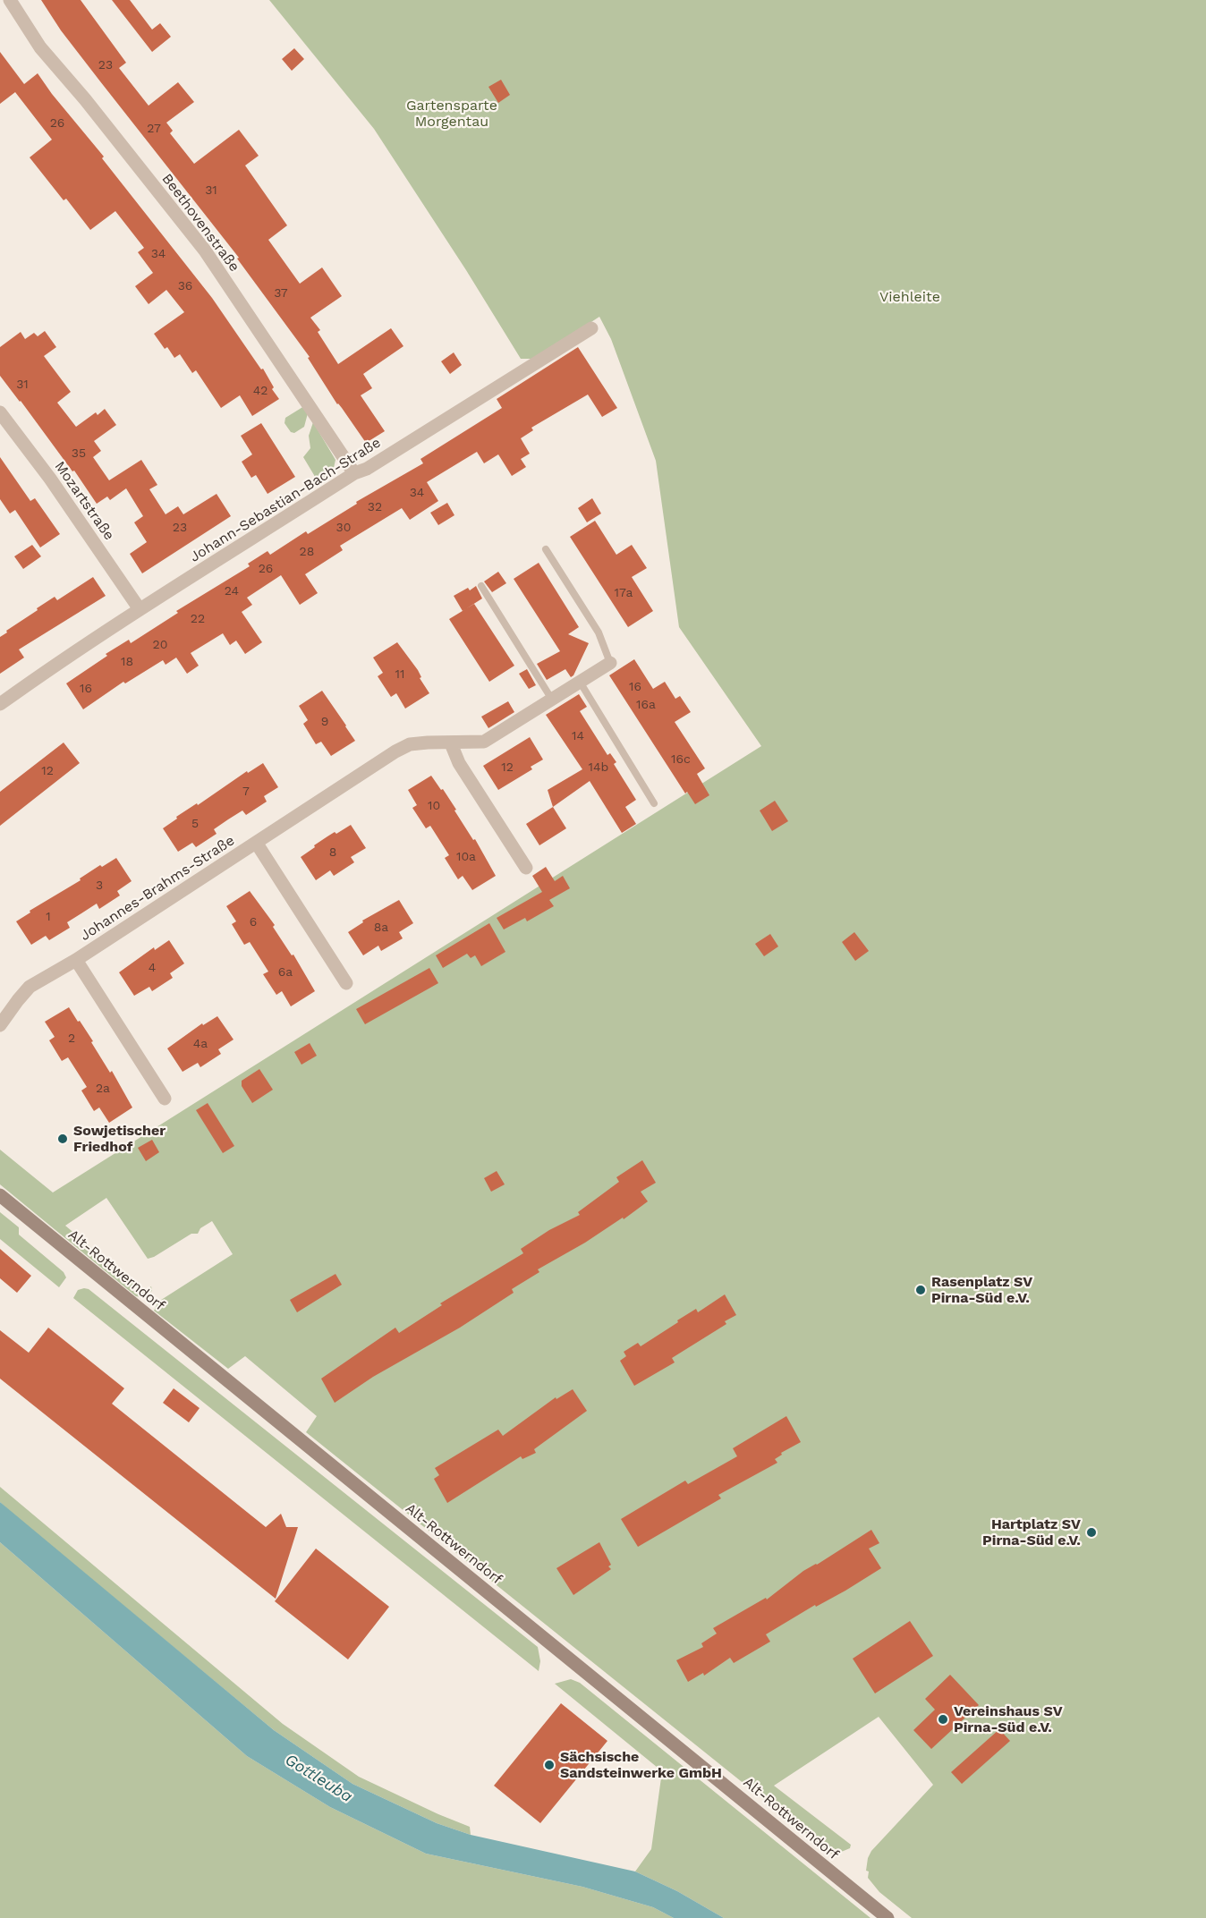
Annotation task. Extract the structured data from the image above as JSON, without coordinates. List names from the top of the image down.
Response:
{
  "streets": {
    "main road": ["Alt-Rottwerndorf"],
    "street": [
      "Beethovenstraße",
      "Johann-Sebastian-Bach-Straße",
      "Mozartstraße",
      "Johannes-Brahms-Straße"
    ]
  },
  "crossings": [
    ["Beethovenstraße", "Johann-Sebastian-Bach-Straße"],
    ["Johann-Sebastian-Bach-Straße", "Mozartstraße"]
  ],
  "water": ["Gottleuba"],
  "parks": ["Gartensparte Morgentau", "Viehleite"],
  "places": [
    "Sowjetischer Friedhof",
    "Rasenplatz SV Pirna-Süd e.V.",
    "Hartplatz SV Pirna-Süd e.V.",
    "Vereinshaus SV Pirna-Süd e.V.",
    "Sächsische Sandsteinwerke GmbH"
  ],
  "house_numbers": [
    "23",
    "26",
    "27",
    "31",
    "34",
    "36",
    "37",
    "31",
    "42",
    "35",
    "34",
    "32",
    "23",
    "30",
    "28",
    "26",
    "24",
    "17a",
    "22",
    "20",
    "18",
    "11",
    "16",
    "16",
    "16a",
    "9",
    "14",
    "16c",
    "12",
    "14b",
    "12",
    "7",
    "10",
    "5",
    "8",
    "10a",
    "3",
    "1",
    "6",
    "8a",
    "4",
    "6a",
    "2",
    "4a",
    "2a"
  ]
}
